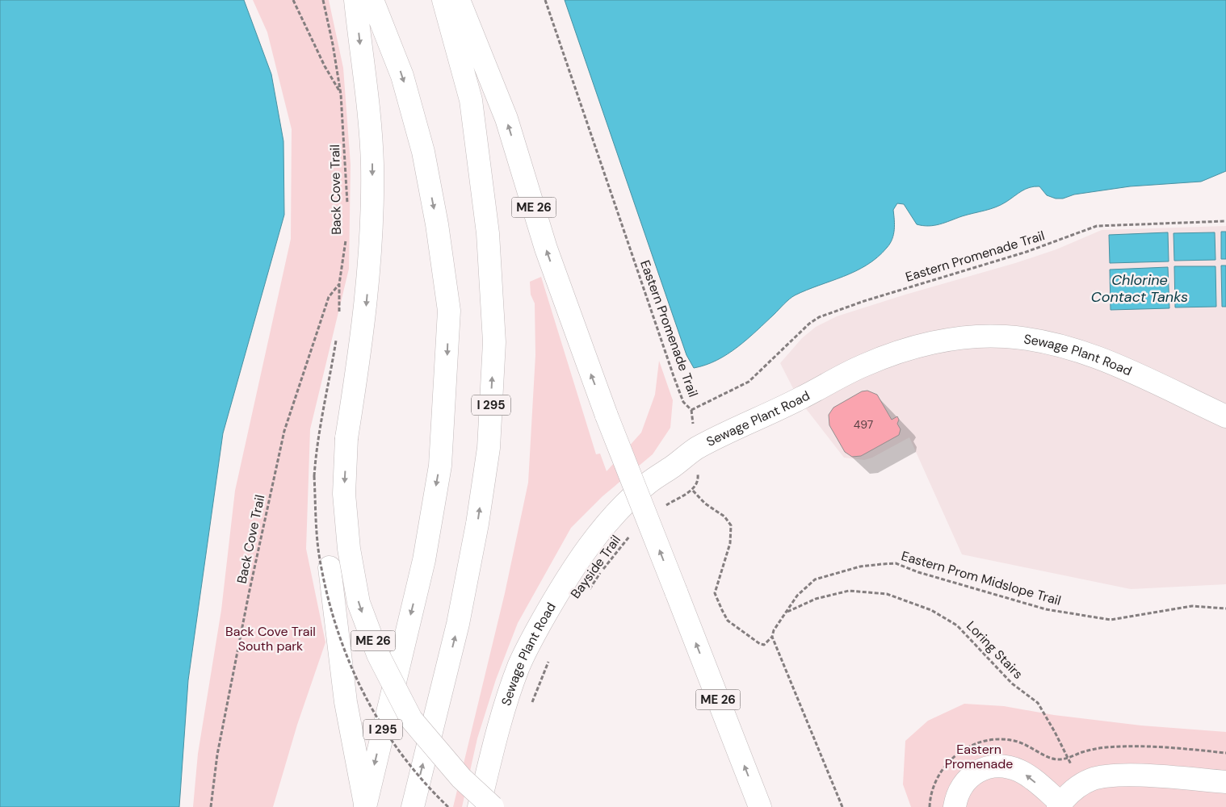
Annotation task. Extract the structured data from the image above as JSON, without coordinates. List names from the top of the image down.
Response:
{
  "streets": {
    "main road": ["ME 26", "Sewage Plant Road", "I 295"],
    "path": [
      "Back Cove Trail",
      "Eastern Promenade Trail",
      "Bayside Trail",
      "Eastern Prom Midslope Trail",
      "Loring Stairs"
    ]
  },
  "crossings": [
    ["Eastern Prom Midslope Trail", "Loring Stairs"]
  ],
  "water": ["Chlorine Contact Tanks"],
  "parks": ["Back Cove Trail South park", "Eastern Promenade"],
  "house_numbers": ["497"]
}
